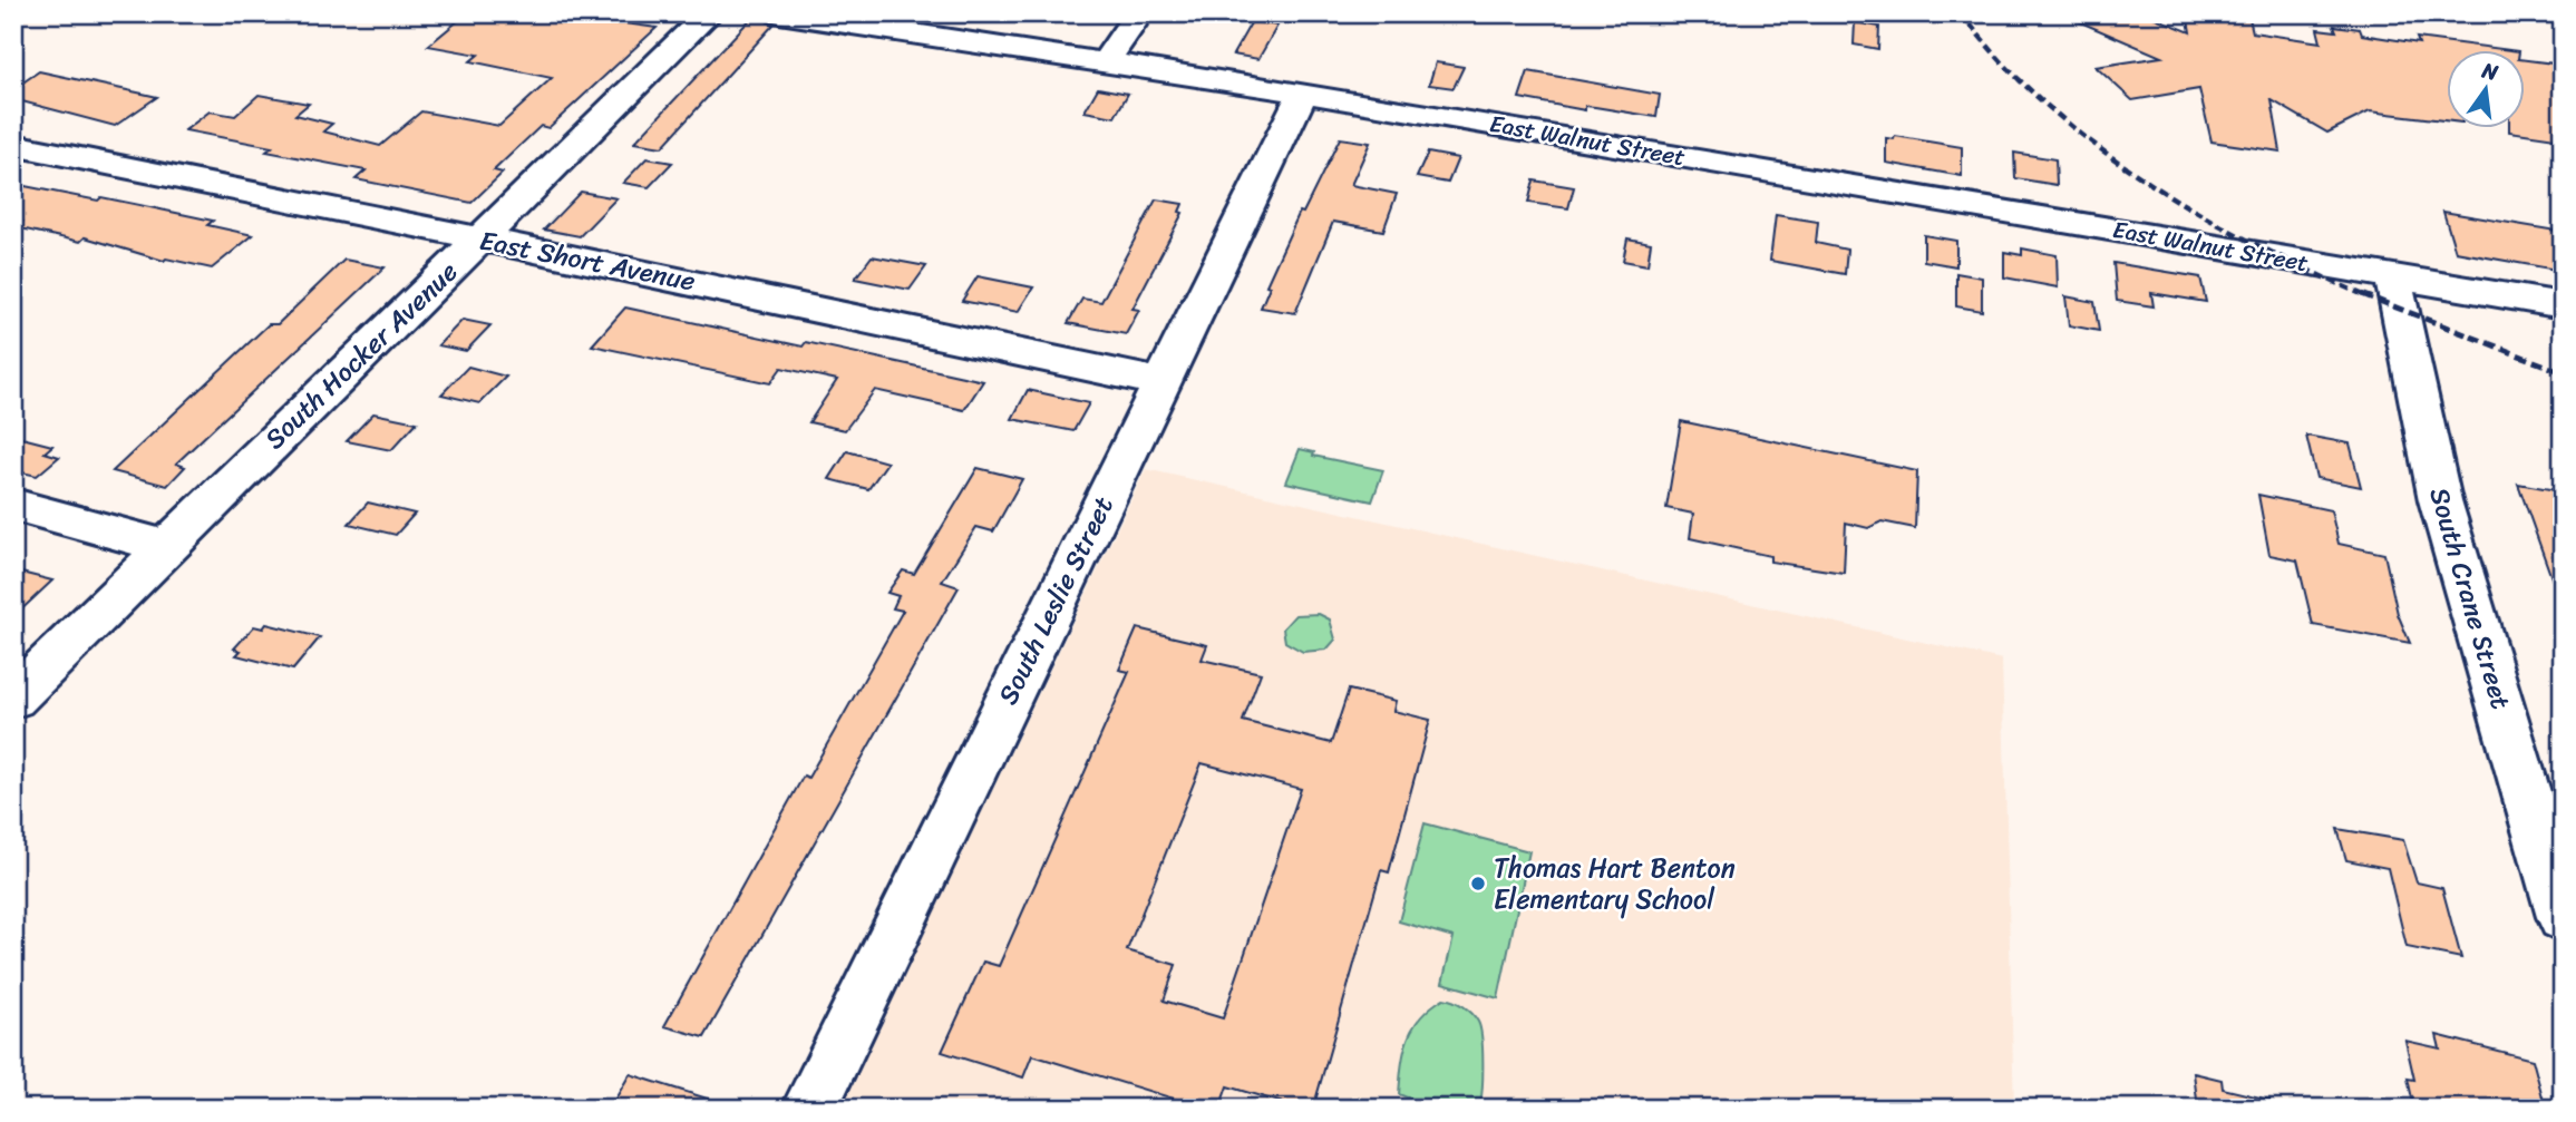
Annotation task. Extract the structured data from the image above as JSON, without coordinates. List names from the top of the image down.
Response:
{
  "streets": {
    "street": [
      "East Walnut Street",
      "East Short Avenue",
      "South Hocker Avenue",
      "South Crane Street",
      "South Leslie Street"
    ]
  },
  "crossings": [
    ["East Walnut Street", "South Crane Street"],
    ["East Walnut Street", "South Leslie Street"],
    ["East Short Avenue", "South Hocker Avenue"],
    ["East Short Avenue", "South Leslie Street"]
  ],
  "places": ["Thomas Hart Benton Elementary School"],
  "north": "top"
}
